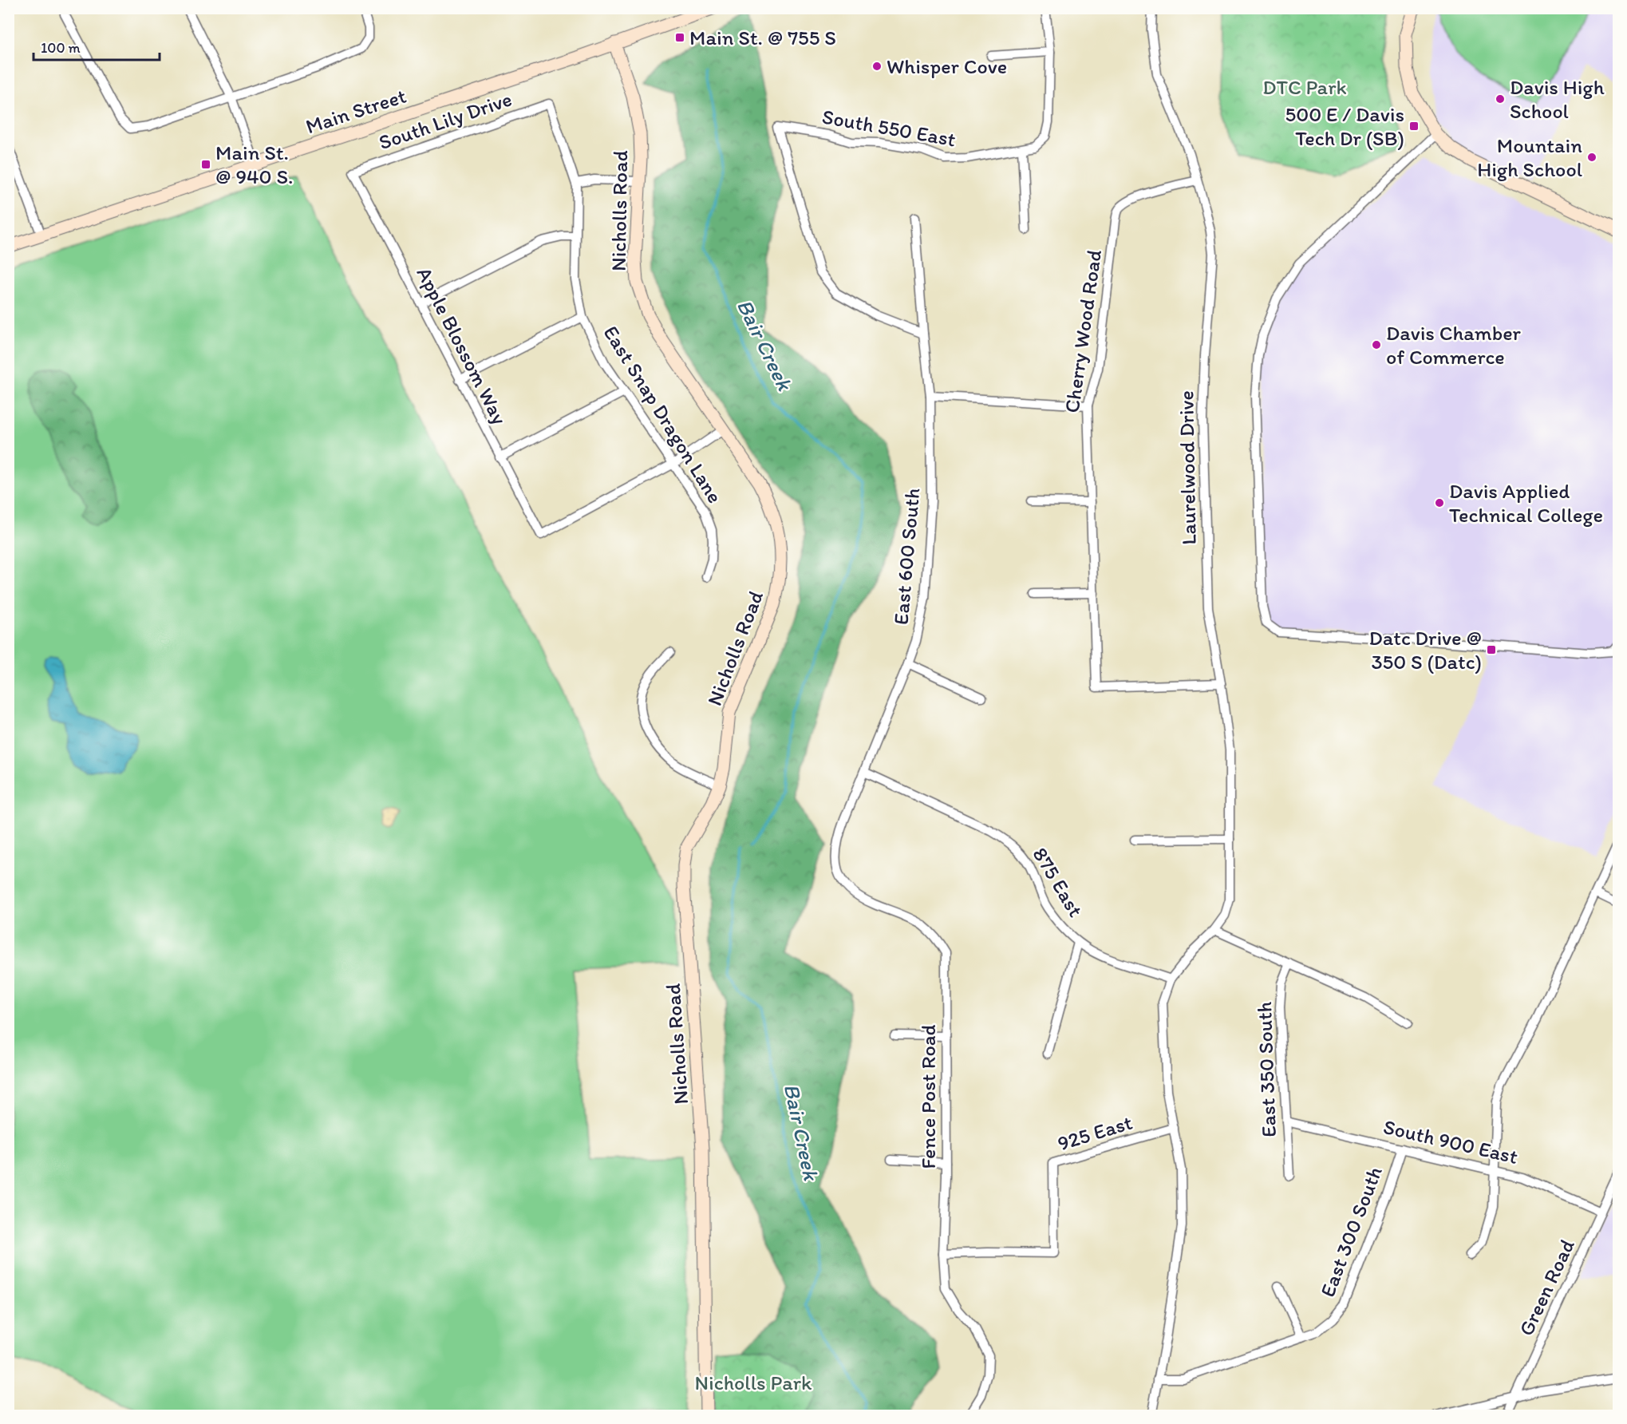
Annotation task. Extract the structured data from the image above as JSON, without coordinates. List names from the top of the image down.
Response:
{
  "streets": {
    "street": [
      "Main Street",
      "South Lily Drive",
      "South 550 East",
      "Nicholls Road",
      "Cherry Wood Road",
      "Apple Blossom Way",
      "East Snap Dragon Lane",
      "Laurelwood Drive",
      "East 600 South",
      "875 East",
      "East 350 South",
      "Fence Post Road",
      "925 East",
      "South 900 East",
      "East 300 South",
      "Green Road"
    ]
  },
  "crossings": [
    ["Main Street", "Nicholls Road"],
    ["South Lily Drive", "Apple Blossom Way"],
    ["South Lily Drive", "East Snap Dragon Lane"],
    ["South 550 East", "East 600 South"],
    ["Cherry Wood Road", "Laurelwood Drive"],
    ["Apple Blossom Way", "East Snap Dragon Lane"],
    ["Laurelwood Drive", "875 East"],
    ["Laurelwood Drive", "925 East"],
    ["Laurelwood Drive", "East 300 South"],
    ["East 600 South", "875 East"],
    ["East 600 South", "Fence Post Road"],
    ["East 350 South", "South 900 East"],
    ["Fence Post Road", "925 East"],
    ["South 900 East", "East 300 South"],
    ["South 900 East", "Green Road"]
  ],
  "water": ["Bair Creek"],
  "parks": ["DTC Park", "Nicholls Park"],
  "places": {
    "transit": [
      "Main St. @ 755 S",
      "500 E / Davis Tech Dr (SB)",
      "Main St. @ 940 S.",
      "Datc Drive @ 350 S (Datc)"
    ],
    "other": [
      "Whisper Cove",
      "Davis High School",
      "Mountain High School",
      "Davis Chamber of Commerce",
      "Davis Applied Technical College"
    ]
  },
  "scale_bar": "100 m"
}
